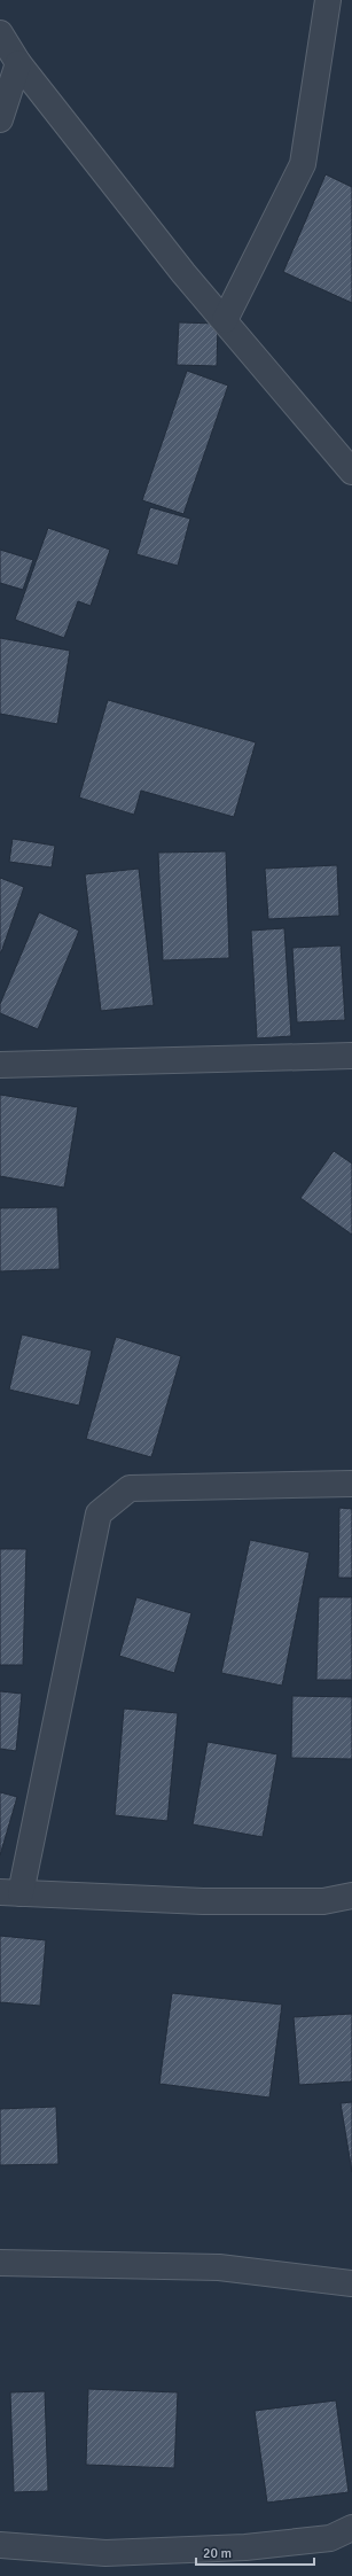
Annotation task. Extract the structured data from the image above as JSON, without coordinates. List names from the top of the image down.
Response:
{
  "scale_bar": "20 m"
}
